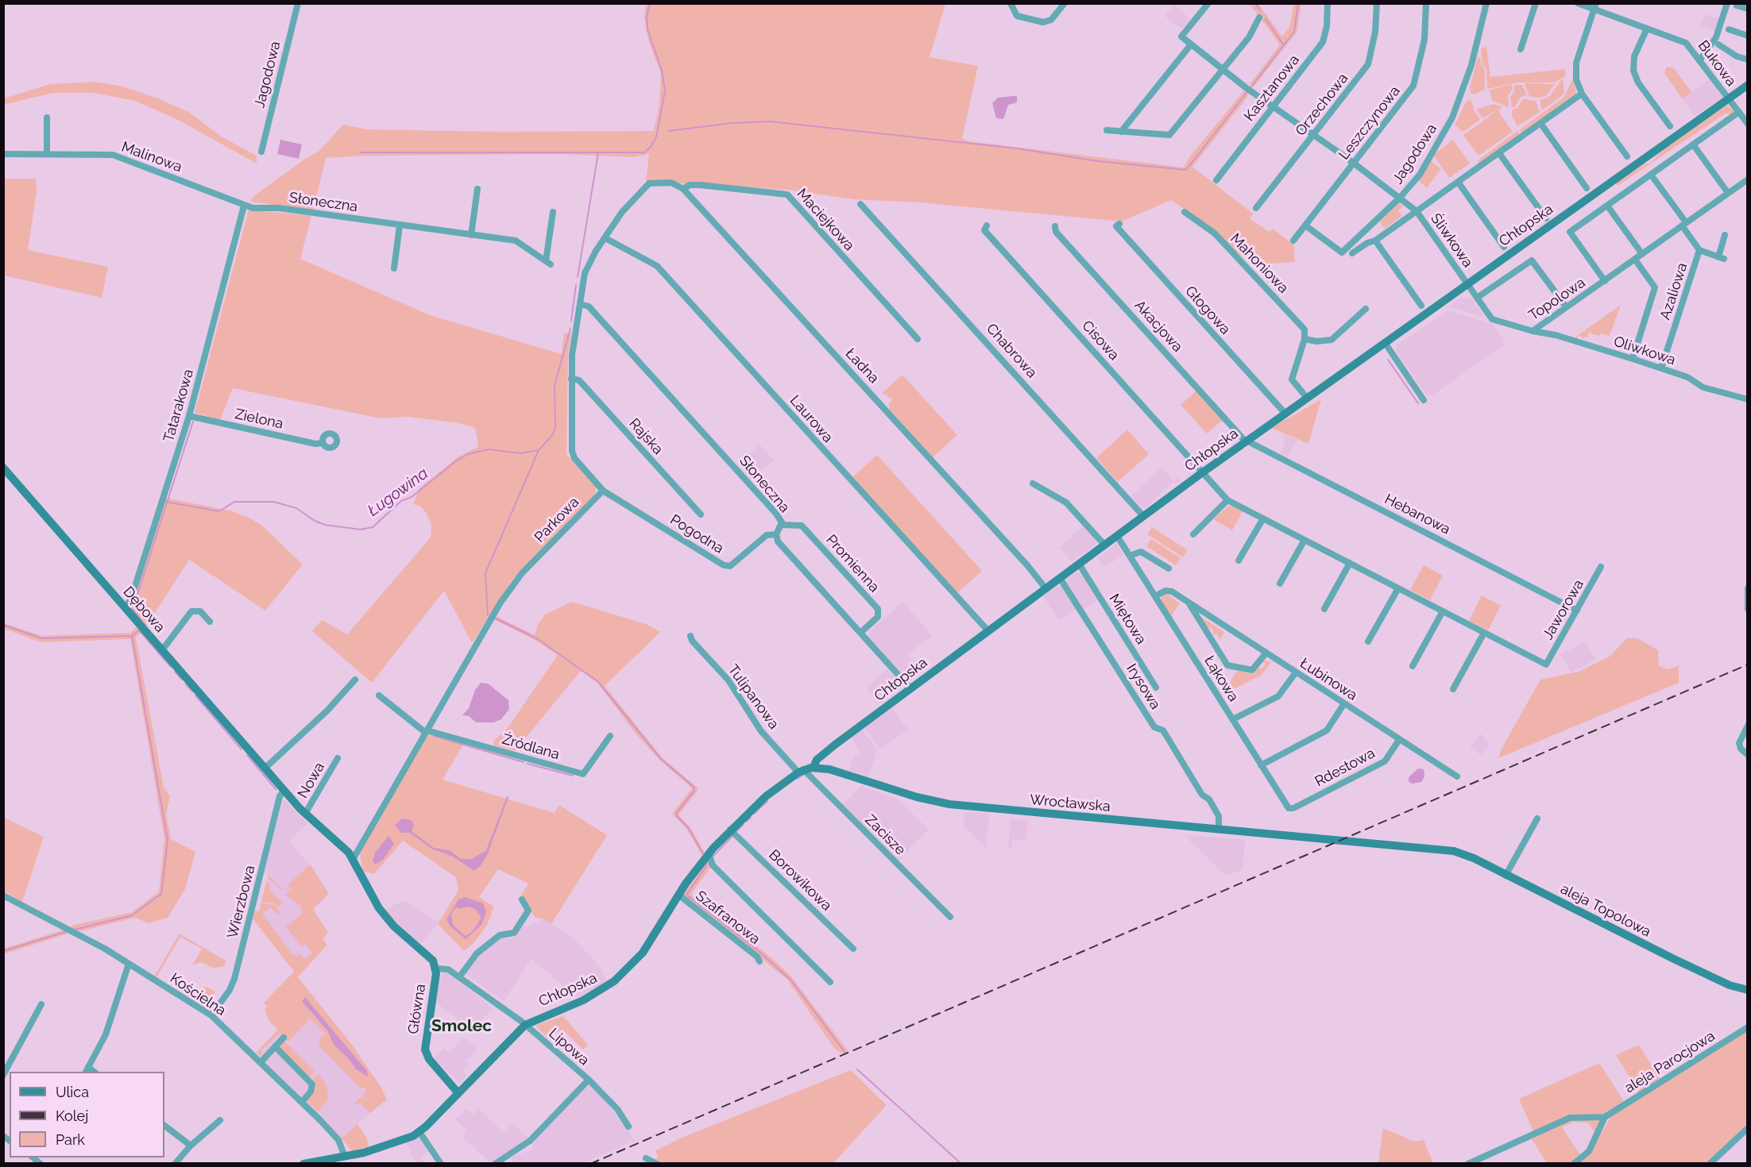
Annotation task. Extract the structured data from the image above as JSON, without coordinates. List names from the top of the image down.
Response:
{
  "streets": {
    "street": [
      "Bukowa",
      "Jagodowa",
      "Kasztanowa",
      "Orzechowa",
      "Leszczynowa",
      "Malinowa",
      "Słoneczna",
      "Maciejkowa",
      "Chłopska",
      "Śliwkowa",
      "Mahoniowa",
      "Azaliowa",
      "Topolowa",
      "Głogowa",
      "Akacjowa",
      "Cisowa",
      "Chabrowa",
      "Oliwkowa",
      "Ładna",
      "Tatarakowa",
      "Zielona",
      "Laurowa",
      "Rajska",
      "Hebanowa",
      "Parkowa",
      "Pogodna",
      "Promienna",
      "Dębowa",
      "Jaworowa",
      "Miętowa",
      "Łąkowa",
      "Łubinowa",
      "Irysowa",
      "Tulipanowa",
      "Źródlana",
      "Rdestowa",
      "Nowa",
      "Wrocławska",
      "Zacisze",
      "Borowikowa",
      "Wierzbowa",
      "aleja Topolowa",
      "Szafranowa",
      "Kościelna",
      "Główna",
      "Lipowa",
      "aleja Parocjowa"
    ]
  },
  "crossings": [
    ["Bukowa", "Chłopska"],
    ["Bukowa", "Topolowa"],
    ["Jagodowa", "Leszczynowa"],
    ["Malinowa", "Słoneczna"],
    ["Malinowa", "Tatarakowa"],
    ["Słoneczna", "Chłopska"],
    ["Słoneczna", "Tatarakowa"],
    ["Słoneczna", "Pogodna"],
    ["Słoneczna", "Promienna"],
    ["Maciejkowa", "Ładna"],
    ["Chłopska", "Śliwkowa"],
    ["Chłopska", "Topolowa"],
    ["Chłopska", "Głogowa"],
    ["Chłopska", "Akacjowa"],
    ["Chłopska", "Cisowa"],
    ["Chłopska", "Chabrowa"],
    ["Chłopska", "Ładna"],
    ["Chłopska", "Laurowa"],
    ["Chłopska", "Hebanowa"],
    ["Chłopska", "Miętowa"],
    ["Chłopska", "Łąkowa"],
    ["Chłopska", "Irysowa"],
    ["Chłopska", "Tulipanowa"],
    ["Chłopska", "Wrocławska"],
    ["Chłopska", "Zacisze"],
    ["Chłopska", "Borowikowa"],
    ["Chłopska", "Szafranowa"],
    ["Chłopska", "Główna"],
    ["Chłopska", "Lipowa"],
    ["Śliwkowa", "Topolowa"],
    ["Azaliowa", "Topolowa"],
    ["Azaliowa", "Oliwkowa"],
    ["Topolowa", "Oliwkowa"],
    ["Akacjowa", "Hebanowa"],
    ["Tatarakowa", "Zielona"],
    ["Tatarakowa", "Dębowa"],
    ["Hebanowa", "Jaworowa"],
    ["Parkowa", "Pogodna"],
    ["Parkowa", "Dębowa"],
    ["Parkowa", "Źródlana"],
    ["Parkowa", "Główna"],
    ["Dębowa", "Nowa"],
    ["Dębowa", "Wierzbowa"],
    ["Dębowa", "Główna"],
    ["Łąkowa", "Łubinowa"],
    ["Łąkowa", "Rdestowa"],
    ["Łubinowa", "Rdestowa"],
    ["Irysowa", "Wrocławska"],
    ["Tulipanowa", "Zacisze"],
    ["Wrocławska", "aleja Topolowa"],
    ["Wierzbowa", "Kościelna"],
    ["Główna", "Lipowa"]
  ],
  "districts": ["Smolec"],
  "water": ["Ługowina"],
  "legend": ["Ulica", "Kolej", "Park"]
}
